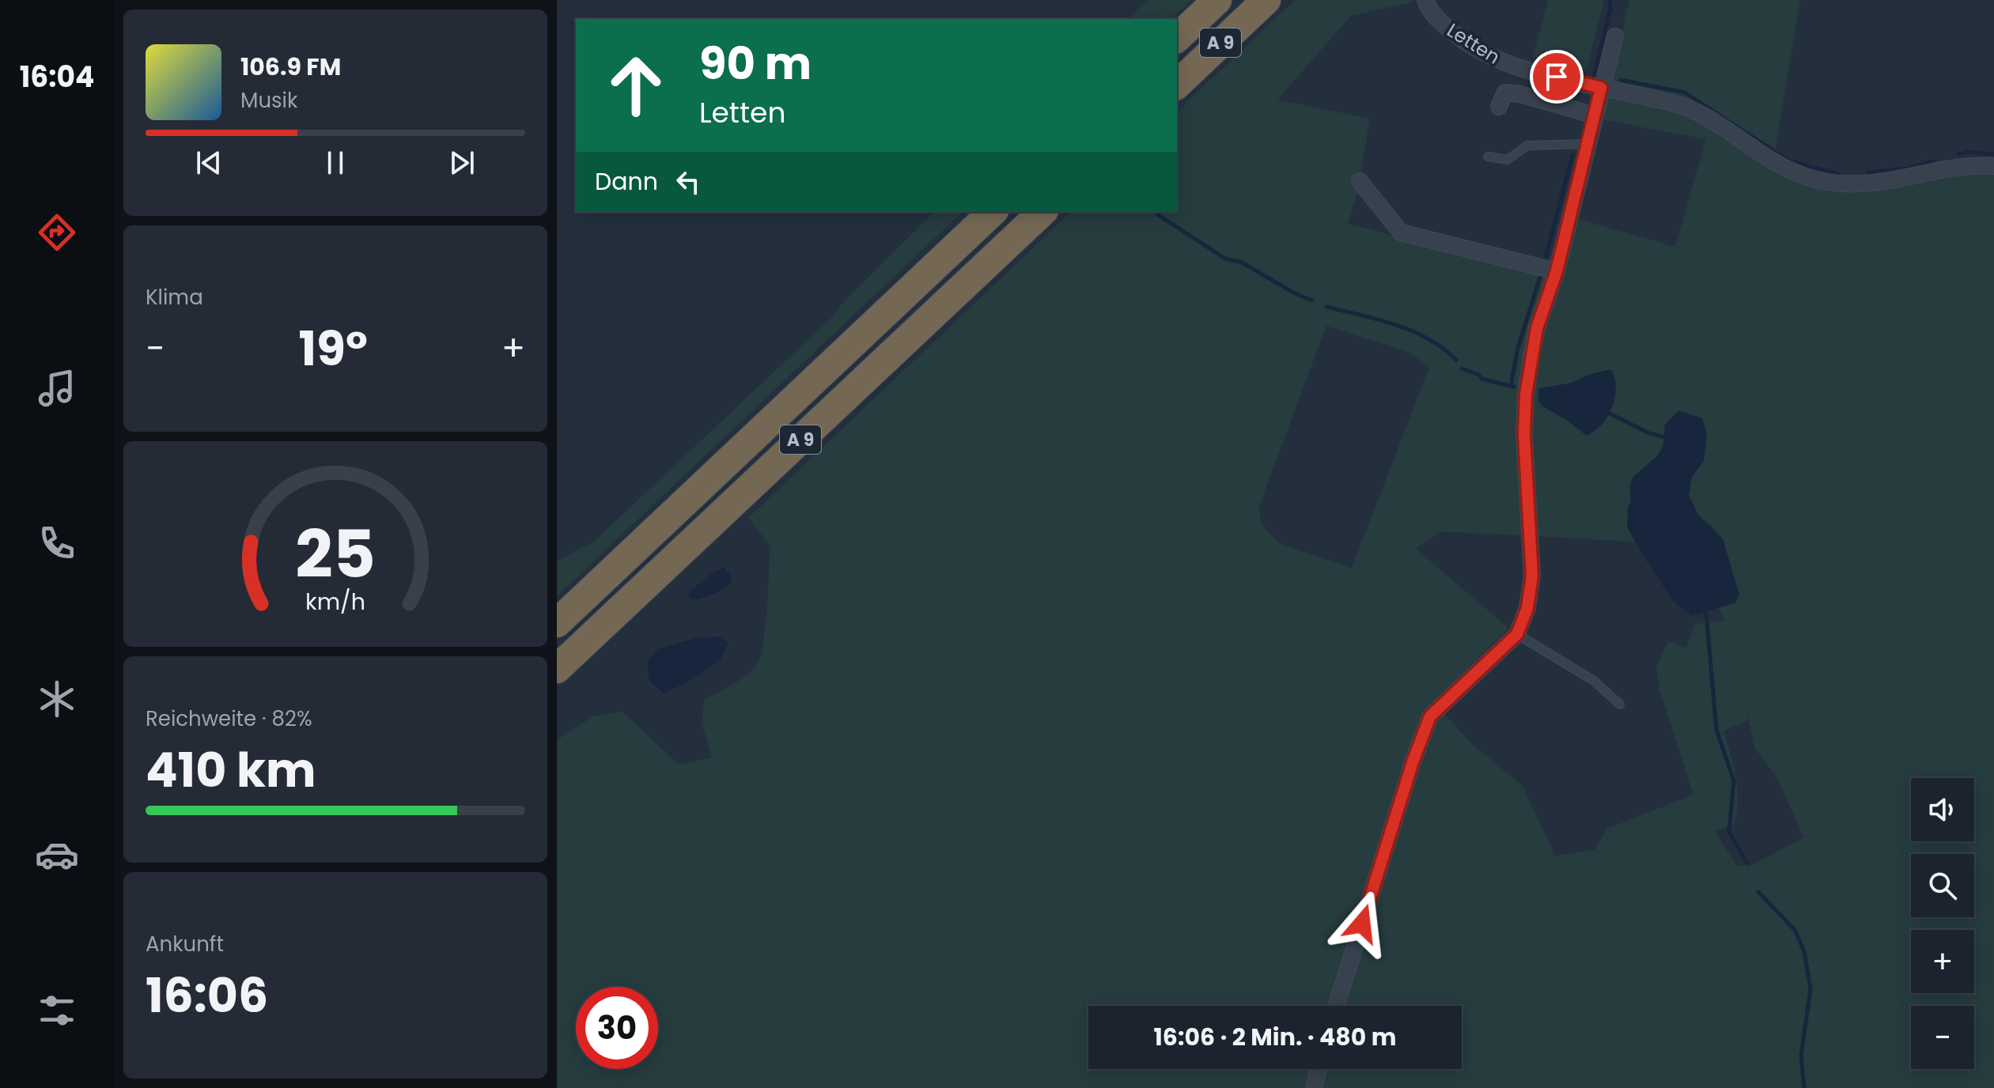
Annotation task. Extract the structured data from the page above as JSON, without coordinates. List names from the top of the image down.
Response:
{
  "streets": {
    "highway": ["A 9"],
    "street": ["Letten"]
  },
  "page": {
    "tabs": "16:04",
    "turn": ["90 m", "Letten"],
    "song": ["106.9 FM", "Musik"],
    "then": "Dann",
    "tile": [
      "Klima",
      ["Reichweite · 82%", "410 km"],
      ["Ankunft", "16:06"]
    ],
    "heat": ["−", "19°", "+"],
    "map_buttons": ["+", "−"],
    "limit": "30",
    "trip": "16:06 · 2 Min. · 480 m",
    "gauge": ["25", "km/h"]
  }
}
